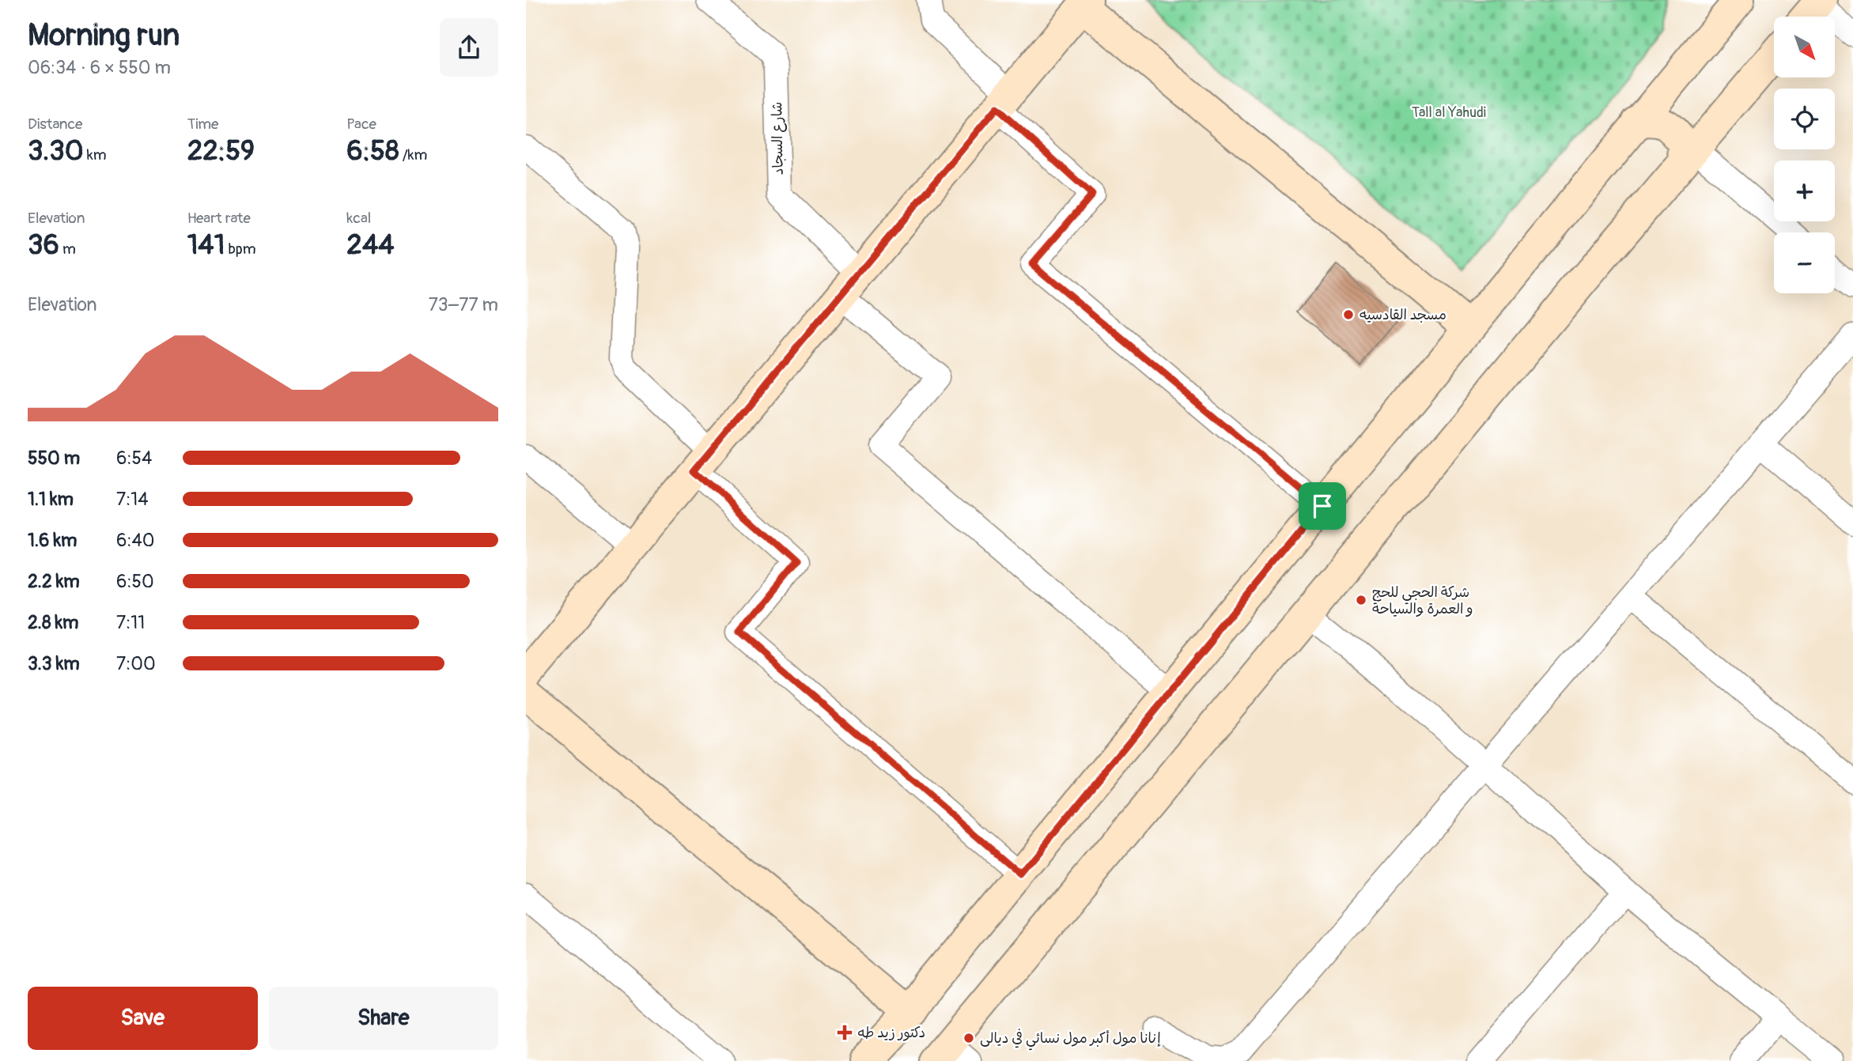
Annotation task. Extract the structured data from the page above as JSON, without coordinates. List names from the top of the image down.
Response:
{
  "streets": {
    "street": ["شارع السجاد"]
  },
  "parks": ["Tall al Yahudi"],
  "places": {
    "other": ["مسجد القادسيه", "شركة الحجي للحج و العمرة والسياحة", "إنانا مول أكبر مول نسائي في ديالى"],
    "health": ["دكتور زيد طه"]
  },
  "north": "bottom right",
  "page": {
    "heading": ["Morning run", "06:34 · 6 × 550 m"],
    "map_buttons": ["+", "−"],
    "stats": [
      ["Distance", "3.30 km"],
      ["Time", "22:59"],
      ["Pace", "6:58 /km"],
      ["Elevation", "36 m"],
      ["Heart rate", "141 bpm"],
      ["kcal", "244"]
    ],
    "chart": ["Elevation", "73–77 m"],
    "list": [
      {
        "name": "550 m",
        "note": "6:54"
      },
      {
        "name": "1.1 km",
        "note": "7:14"
      },
      {
        "name": "1.6 km",
        "note": "6:40"
      },
      {
        "name": "2.2 km",
        "note": "6:50"
      },
      {
        "name": "2.8 km",
        "note": "7:11"
      },
      {
        "name": "3.3 km",
        "note": "7:00"
      }
    ],
    "buttons": ["Save", "Share"]
  }
}
